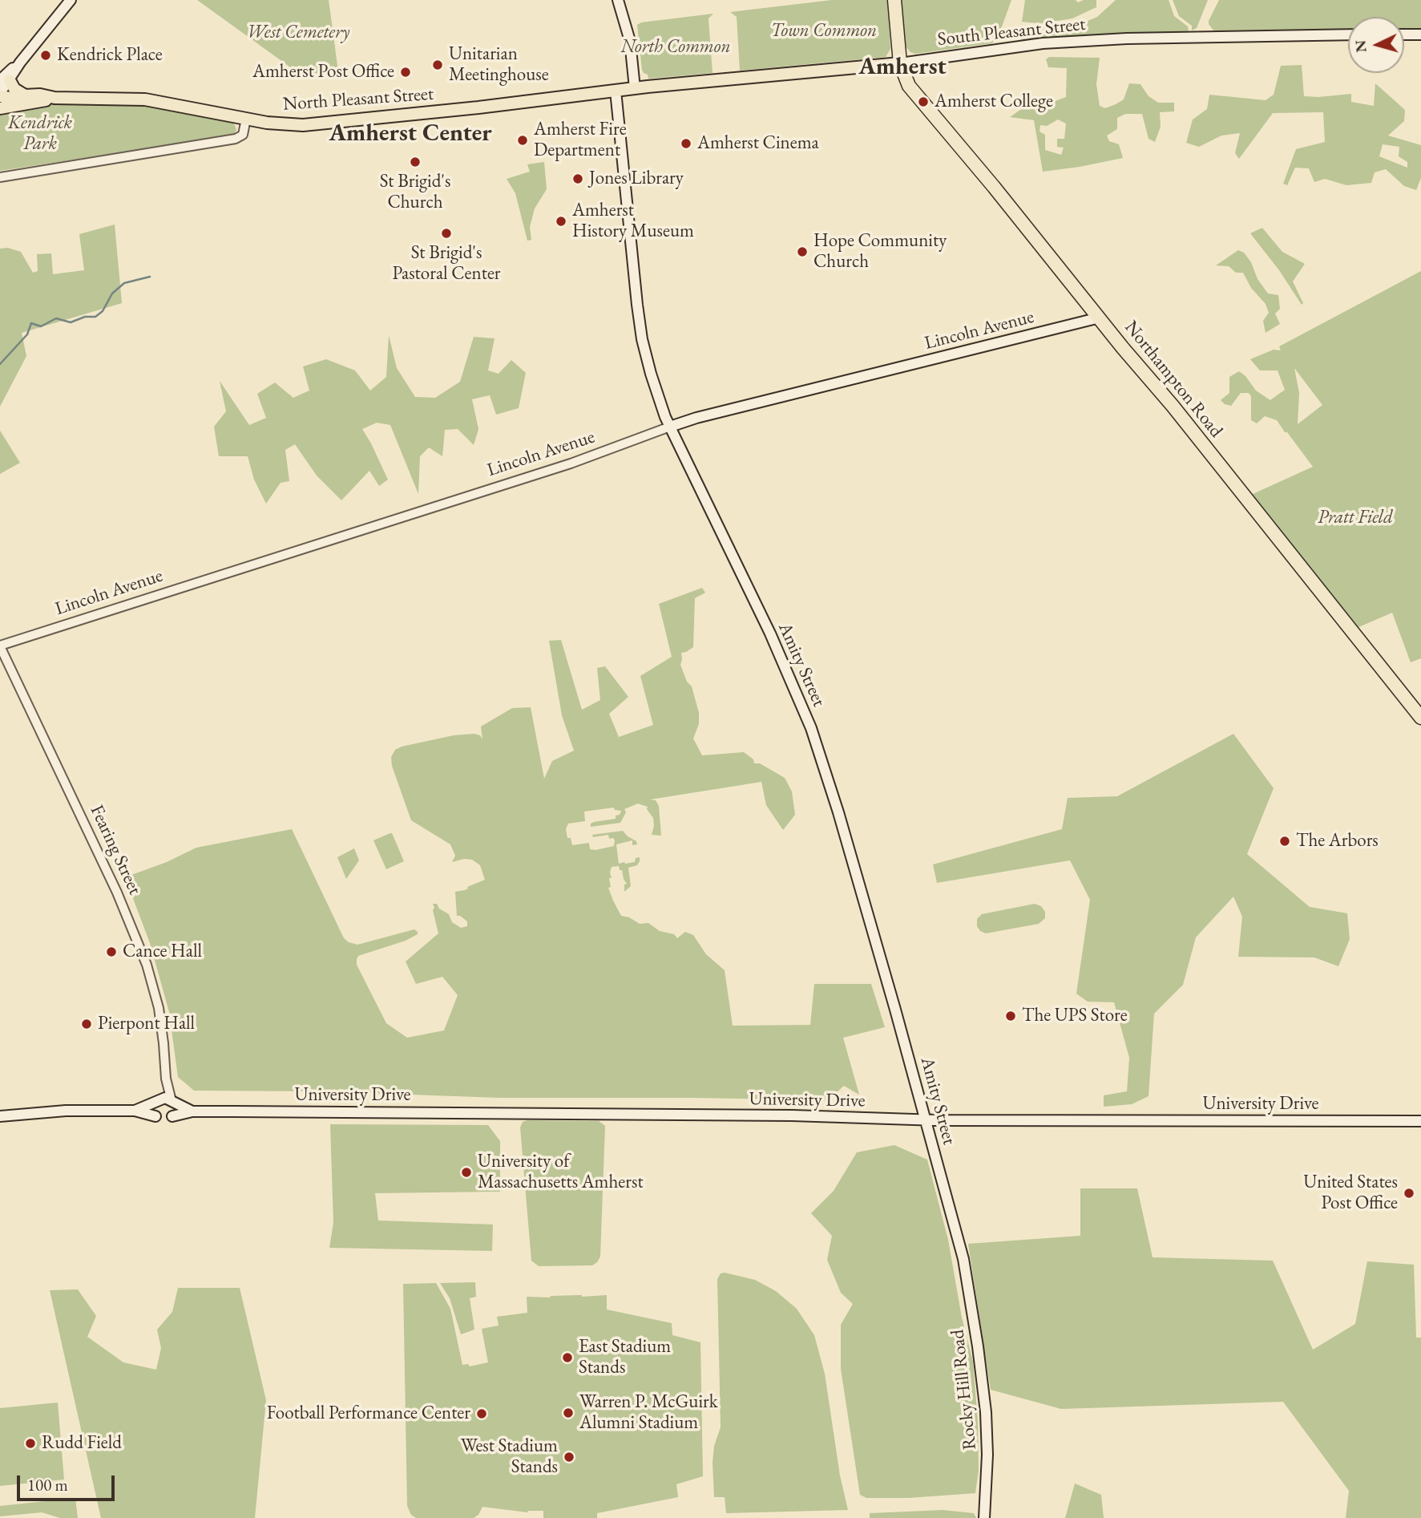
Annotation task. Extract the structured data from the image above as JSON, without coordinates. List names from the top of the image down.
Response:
{
  "streets": {
    "highway": ["Northampton Road"],
    "main road": [
      "South Pleasant Street",
      "North Pleasant Street",
      "Lincoln Avenue",
      "Amity Street",
      "University Drive",
      "Rocky Hill Road"
    ],
    "street": ["Fearing Street"]
  },
  "crossings": [
    ["South Pleasant Street", "North Pleasant Street"],
    ["South Pleasant Street", "Northampton Road"],
    ["North Pleasant Street", "Amity Street"],
    ["Lincoln Avenue", "Northampton Road"],
    ["Lincoln Avenue", "Amity Street"],
    ["Lincoln Avenue", "Fearing Street"],
    ["Amity Street", "University Drive"],
    ["Amity Street", "Rocky Hill Road"],
    ["Fearing Street", "University Drive"]
  ],
  "districts": ["Amherst", "Amherst Center"],
  "parks": [
    "Town Common",
    "West Cemetery",
    "North Common",
    "Kendrick Park",
    "Pratt Field"
  ],
  "places": [
    "Kendrick Place",
    "Unitarian Meetinghouse",
    "Amherst Post Office",
    "Amherst College",
    "Amherst Fire Department",
    "Amherst Cinema",
    "St Brigid's Church",
    "Jones Library",
    "Amherst History Museum",
    "St Brigid's Pastoral Center",
    "Hope Community Church",
    "The Arbors",
    "Cance Hall",
    "The UPS Store",
    "Pierpont Hall",
    "University of Massachusetts Amherst",
    "United States Post Office",
    "East Stadium Stands",
    "Warren P. McGuirk Alumni Stadium",
    "Football Performance Center",
    "Rudd Field",
    "West Stadium Stands"
  ],
  "scale_bar": "100 m",
  "north": "left"
}
